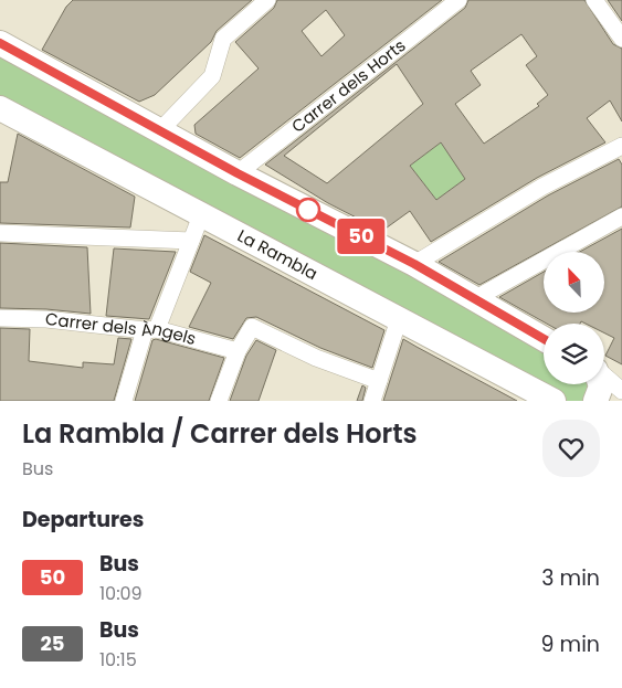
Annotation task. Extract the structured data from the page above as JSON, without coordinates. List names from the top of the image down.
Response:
{
  "streets": {
    "street": ["Carrer dels Horts", "La Rambla", "Carrer dels Àngels"]
  },
  "lines": ["bus line 50"],
  "north": "top left",
  "page": {
    "on_map": "50",
    "heading": [
      ["La Rambla / Carrer dels Horts", "Bus"],
      "Departures"
    ],
    "list": [
      {
        "mark": "50",
        "name": "Bus",
        "note": "10:09",
        "value": "3 min"
      },
      {
        "mark": "25",
        "name": "Bus",
        "note": "10:15",
        "value": "9 min"
      }
    ]
  }
}
